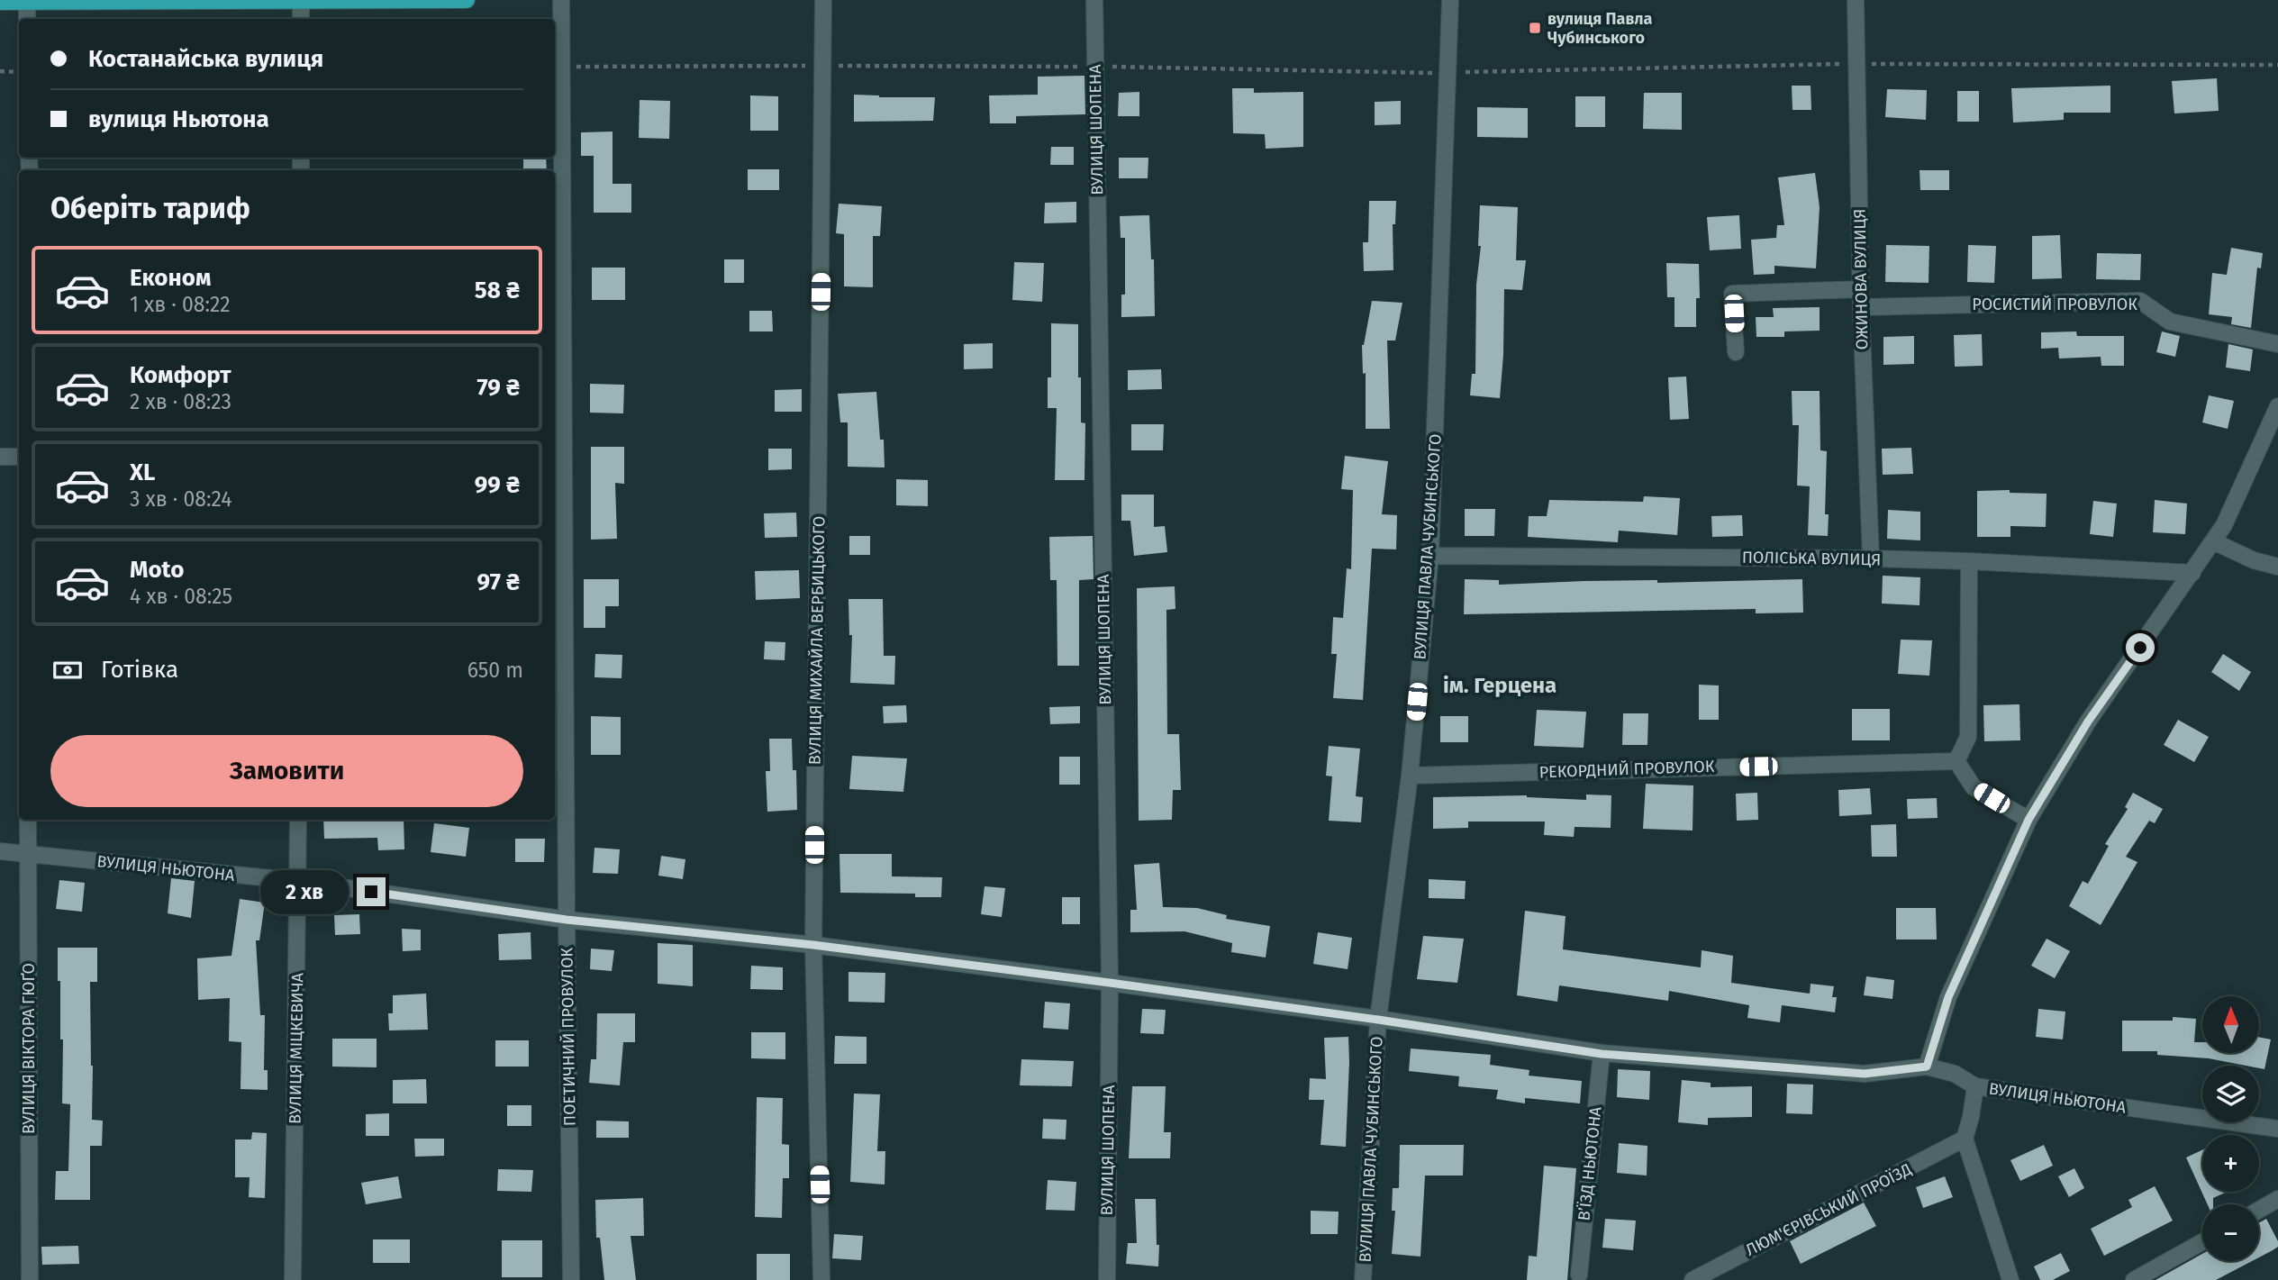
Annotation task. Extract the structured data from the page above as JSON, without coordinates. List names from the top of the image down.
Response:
{
  "streets": {
    "street": [
      "ВУЛИЦЯ ШОПЕНА",
      "ОЖИНОВА ВУЛИЦЯ",
      "РОСИСТИЙ ПРОВУЛОК",
      "ВУЛИЦЯ ПАВЛА ЧУБИНСЬКОГО",
      "ПОЛІСЬКА ВУЛИЦЯ",
      "ВУЛИЦЯ МИХАЙЛА ВЕРБИЦЬКОГО",
      "РЕКОРДНИЙ ПРОВУЛОК",
      "ВУЛИЦЯ НЬЮТОНА",
      "ПОЕТИЧНИЙ ПРОВУЛОК",
      "ВУЛИЦЯ ВІКТОРА ГЮҐО",
      "ВУЛИЦЯ МІЦКЕВИЧА",
      "В’ЇЗД НЬЮТОНА",
      "ЛЮМ'ЄРІВСЬКИЙ ПРОЇЗД"
    ]
  },
  "crossings": [
    ["ВУЛИЦЯ ШОПЕНА", "ВУЛИЦЯ НЬЮТОНА"],
    ["ОЖИНОВА ВУЛИЦЯ", "РОСИСТИЙ ПРОВУЛОК"],
    ["ОЖИНОВА ВУЛИЦЯ", "ПОЛІСЬКА ВУЛИЦЯ"],
    ["ВУЛИЦЯ ПАВЛА ЧУБИНСЬКОГО", "ПОЛІСЬКА ВУЛИЦЯ"],
    ["ВУЛИЦЯ ПАВЛА ЧУБИНСЬКОГО", "РЕКОРДНИЙ ПРОВУЛОК"],
    ["ВУЛИЦЯ ПАВЛА ЧУБИНСЬКОГО", "ВУЛИЦЯ НЬЮТОНА"],
    ["ВУЛИЦЯ МИХАЙЛА ВЕРБИЦЬКОГО", "ВУЛИЦЯ НЬЮТОНА"],
    ["ВУЛИЦЯ НЬЮТОНА", "ПОЕТИЧНИЙ ПРОВУЛОК"],
    ["ВУЛИЦЯ НЬЮТОНА", "ВУЛИЦЯ ВІКТОРА ГЮҐО"],
    ["ВУЛИЦЯ НЬЮТОНА", "ВУЛИЦЯ МІЦКЕВИЧА"],
    ["ВУЛИЦЯ НЬЮТОНА", "В’ЇЗД НЬЮТОНА"]
  ],
  "districts": ["ім. Герцена"],
  "places": {
    "transit": ["вулиця Павла Чубинського"]
  },
  "north": "top",
  "page": {
    "banner": ["Костанайська вулиця", "вулиця Ньютона"],
    "heading": "Оберіть тариф",
    "list": [
      {
        "name": "Економ",
        "note": "1 хв · 08:22",
        "value": "58 ₴"
      },
      {
        "name": "Комфорт",
        "note": "2 хв · 08:23",
        "value": "79 ₴"
      },
      {
        "name": "XL",
        "note": "3 хв · 08:24",
        "value": "99 ₴"
      },
      {
        "name": "Moto",
        "note": "4 хв · 08:25",
        "value": "97 ₴"
      }
    ],
    "pay": ["Готівка", "650 m"],
    "buttons": "Замовити",
    "bubble": "2 хв",
    "map_buttons": ["+", "−"]
  }
}
